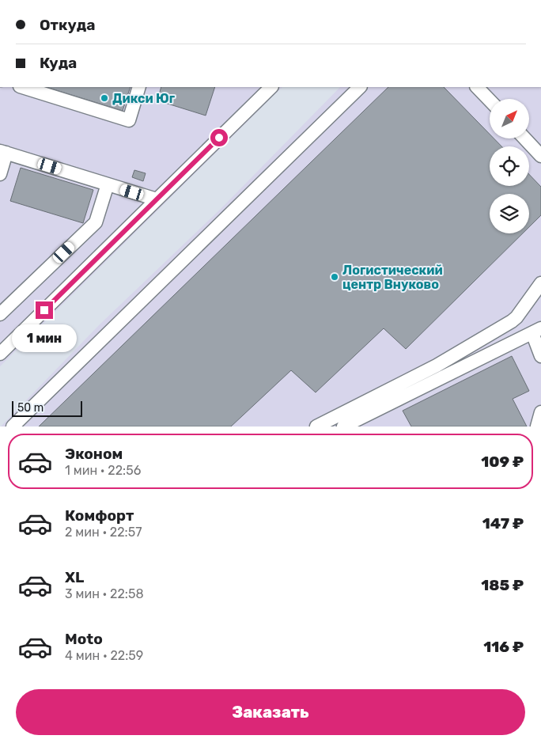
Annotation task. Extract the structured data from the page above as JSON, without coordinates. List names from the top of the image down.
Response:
{
  "places": ["Дикси Юг", "Логистический центр Внуково"],
  "scale_bar": "50 m",
  "north": "top right",
  "page": {
    "banner": ["Откуда", "Куда"],
    "bubble": "1 мин",
    "scale": "50 m",
    "list": [
      {
        "name": "Эконом",
        "note": "1 мин · 22:56",
        "value": "109 ₽"
      },
      {
        "name": "Комфорт",
        "note": "2 мин · 22:57",
        "value": "147 ₽"
      },
      {
        "name": "XL",
        "note": "3 мин · 22:58",
        "value": "185 ₽"
      },
      {
        "name": "Moto",
        "note": "4 мин · 22:59",
        "value": "116 ₽"
      }
    ],
    "buttons": "Заказать"
  }
}
